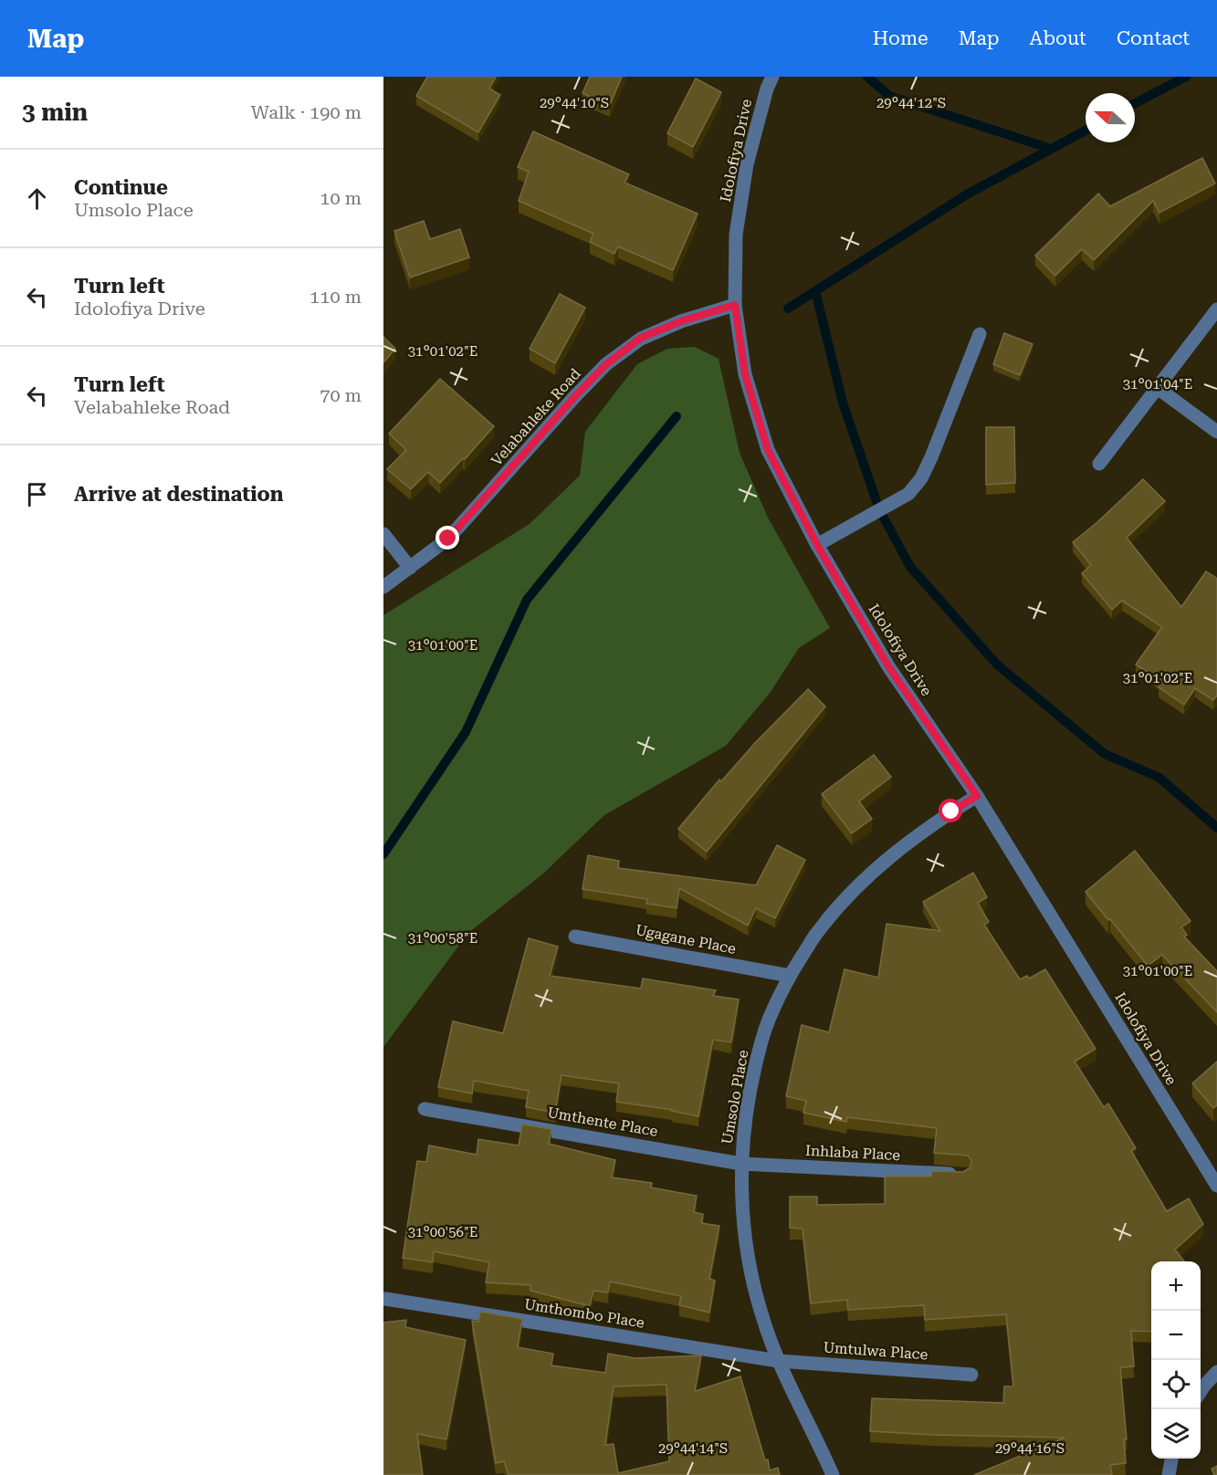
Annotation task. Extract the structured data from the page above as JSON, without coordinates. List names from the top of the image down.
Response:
{
  "streets": {
    "street": [
      "Idolofiya Drive",
      "Velabahleke Road",
      "Ugagane Place",
      "Umsolo Place",
      "Umthente Place",
      "Inhlaba Place",
      "Umthombo Place",
      "Umtulwa Place"
    ]
  },
  "crossings": [
    ["Idolofiya Drive", "Velabahleke Road"],
    ["Idolofiya Drive", "Umsolo Place"],
    ["Ugagane Place", "Umsolo Place"],
    ["Umsolo Place", "Umthente Place"],
    ["Umsolo Place", "Inhlaba Place"],
    ["Umsolo Place", "Umthombo Place"],
    ["Umsolo Place", "Umtulwa Place"],
    ["Umthente Place", "Inhlaba Place"],
    ["Umthombo Place", "Umtulwa Place"]
  ],
  "north": "left",
  "page": {
    "header": "Map",
    "nav": [
      "Home",
      "Map",
      "About",
      "Contact"
    ],
    "heading": ["3 min", "Walk · 190 m"],
    "list": [
      ["Continue", "Umsolo Place", "10 m"],
      ["Turn left", "Idolofiya Drive", "110 m"],
      ["Turn left", "Velabahleke Road", "70 m"],
      "Arrive at destination"
    ],
    "map_buttons": ["+", "−"]
  },
  "coordinates": [
    "29°44'10\"S",
    "29°44'12\"S",
    "31°01'02\"E",
    "31°01'04\"E",
    "31°01'00\"E",
    "31°00'58\"E",
    "31°00'56\"E",
    "29°44'14\"S",
    "29°44'16\"S"
  ]
}
